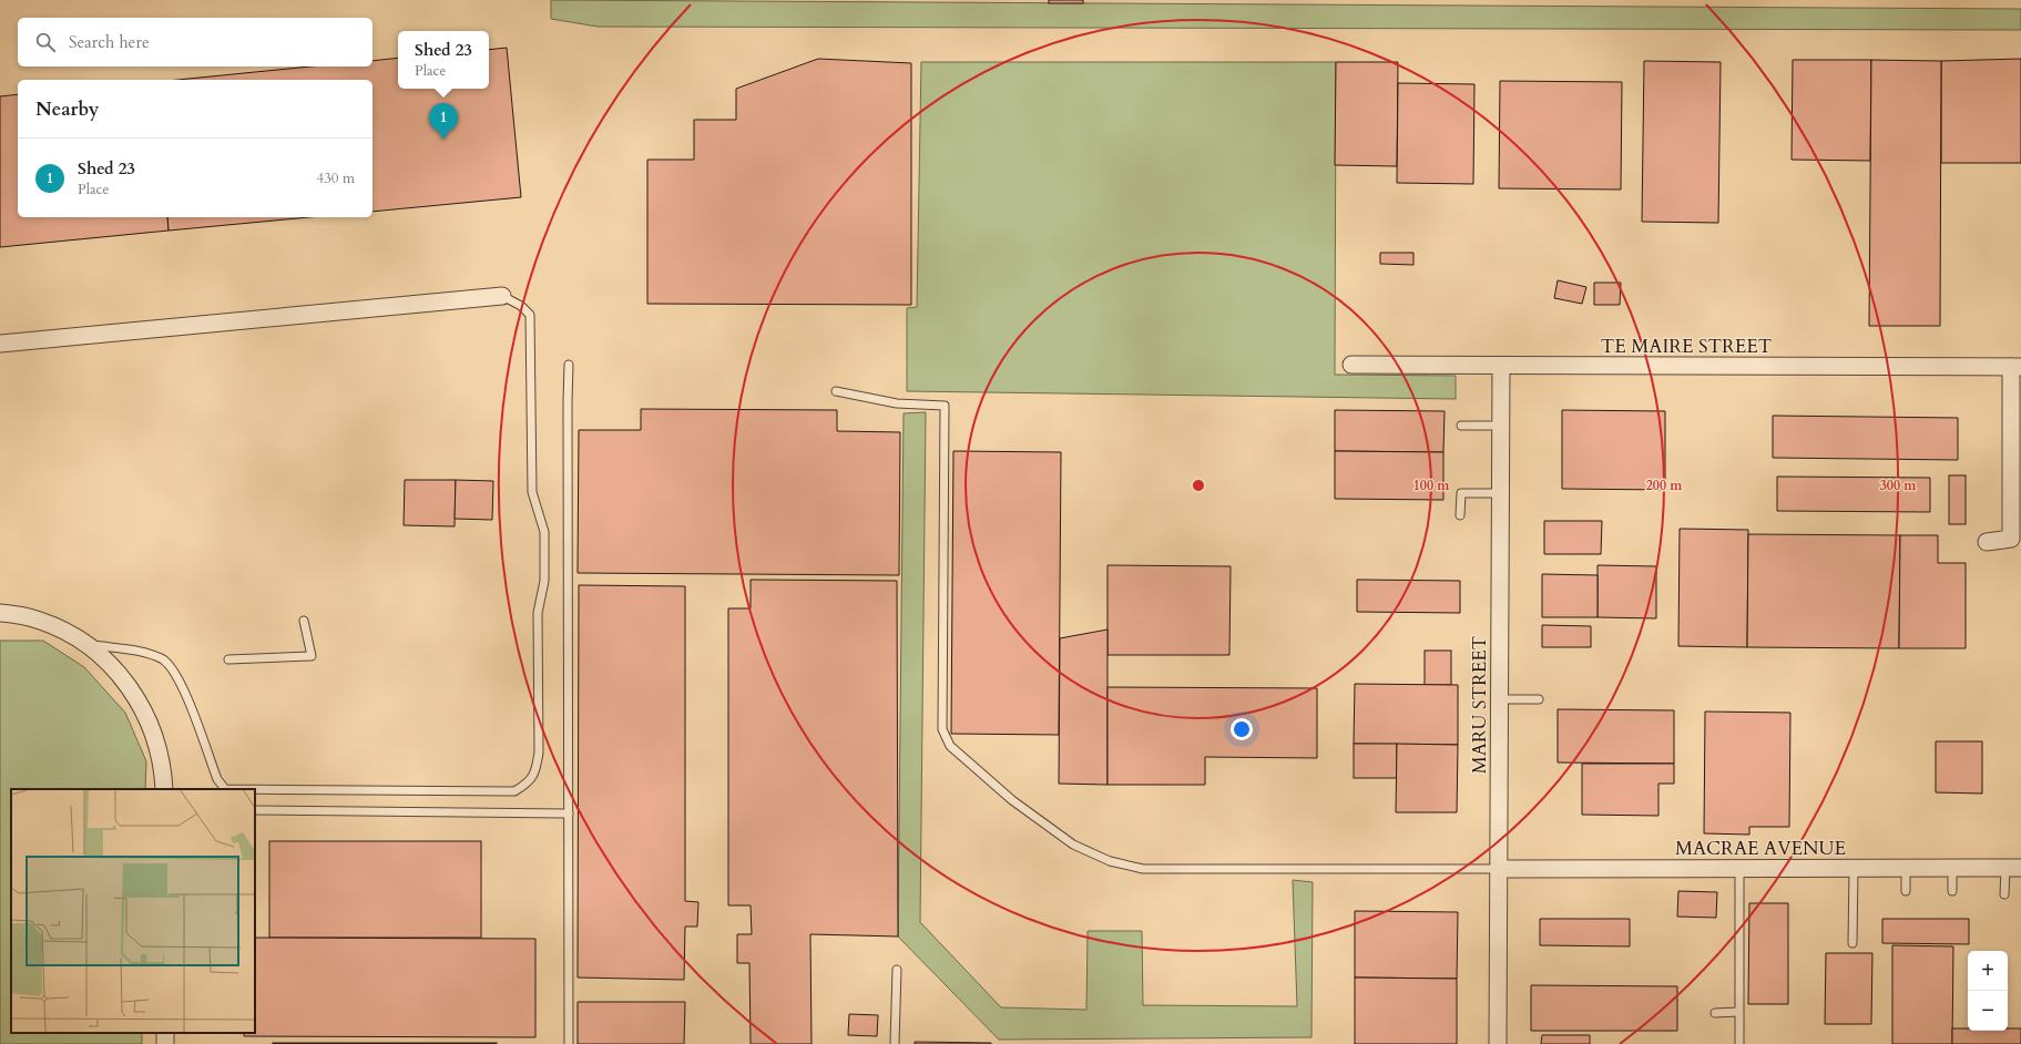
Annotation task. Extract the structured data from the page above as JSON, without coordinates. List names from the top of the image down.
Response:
{
  "streets": {
    "street": ["TE MAIRE STREET", "MARU STREET", "MACRAE AVENUE"]
  },
  "crossings": [
    ["TE MAIRE STREET", "MARU STREET"],
    ["MARU STREET", "MACRAE AVENUE"]
  ],
  "page": {
    "search": "Search here",
    "popup": ["Shed 23", "Place"],
    "heading": "Nearby",
    "pins": "1",
    "list": [
      {
        "mark": "1",
        "name": "Shed 23",
        "note": "Place",
        "value": "430 m"
      }
    ],
    "map_buttons": ["+", "−"]
  },
  "rings": ["100 m", "200 m", "300 m"]
}
